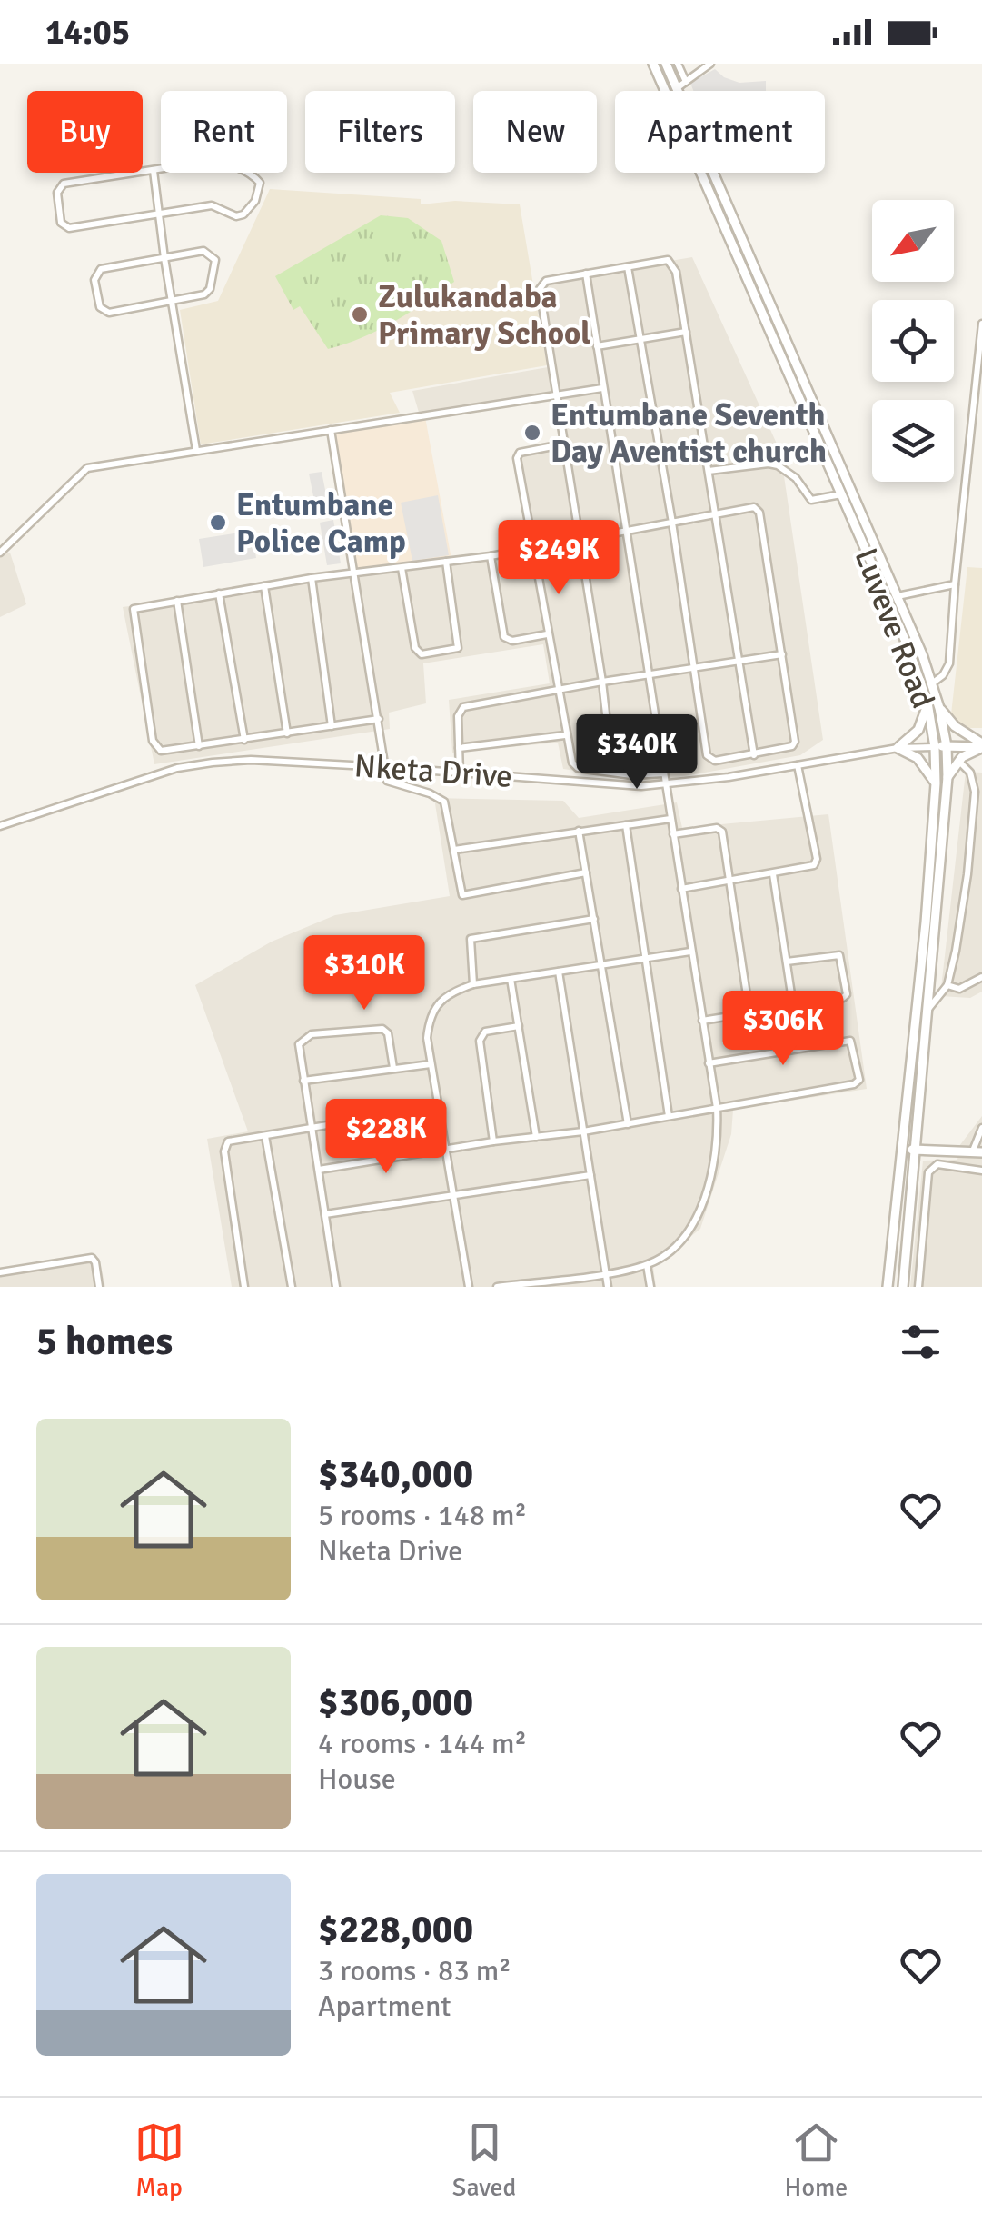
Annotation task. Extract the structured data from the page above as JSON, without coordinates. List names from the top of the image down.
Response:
{
  "streets": {
    "street": ["Luveve Road", "Nketa Drive"]
  },
  "crossings": [
    ["Luveve Road", "Nketa Drive"]
  ],
  "places": ["Zulukandaba Primary School", "Entumbane Seventh Day Aventist church", "Entumbane Police Camp"],
  "north": "bottom left",
  "page": {
    "status": "14:05",
    "chip": [
      "Buy",
      "Rent",
      "Filters",
      "New",
      "Apartment"
    ],
    "price": [
      "$249K",
      "$340K",
      "$310K",
      "$306K",
      "$228K"
    ],
    "heading": "5 homes",
    "list": [
      {
        "name": "$340,000",
        "note": "5 rooms · 148 m² · Nketa Drive"
      },
      {
        "name": "$306,000",
        "note": "4 rooms · 144 m² · House"
      },
      {
        "name": "$228,000",
        "note": "3 rooms · 83 m² · Apartment"
      }
    ],
    "tabs": ["Map", "Saved", "Home"]
  }
}
